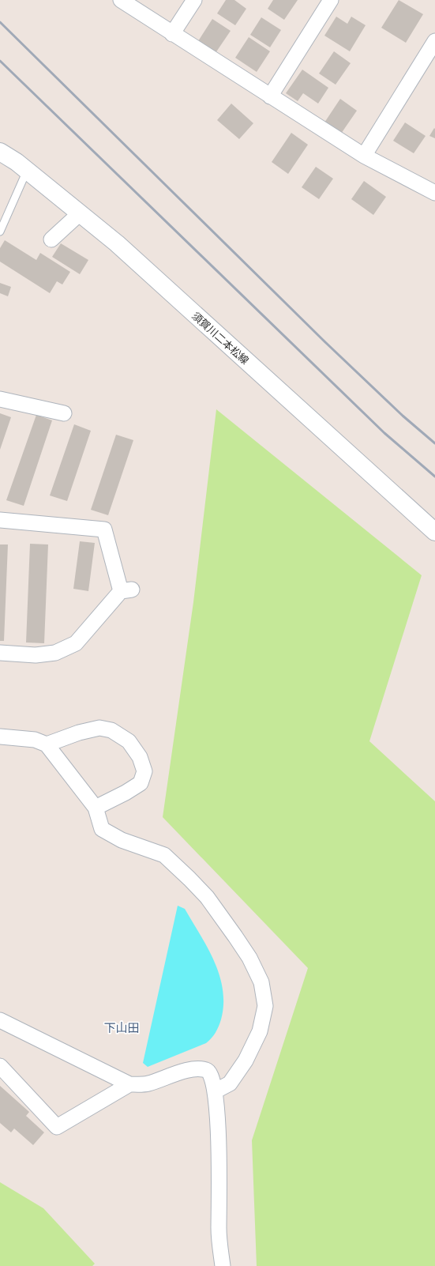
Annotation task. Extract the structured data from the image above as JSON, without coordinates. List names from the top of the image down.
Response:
{
  "streets": {
    "main road": ["須賀川二本松線"]
  },
  "districts": ["下山田"]
}
